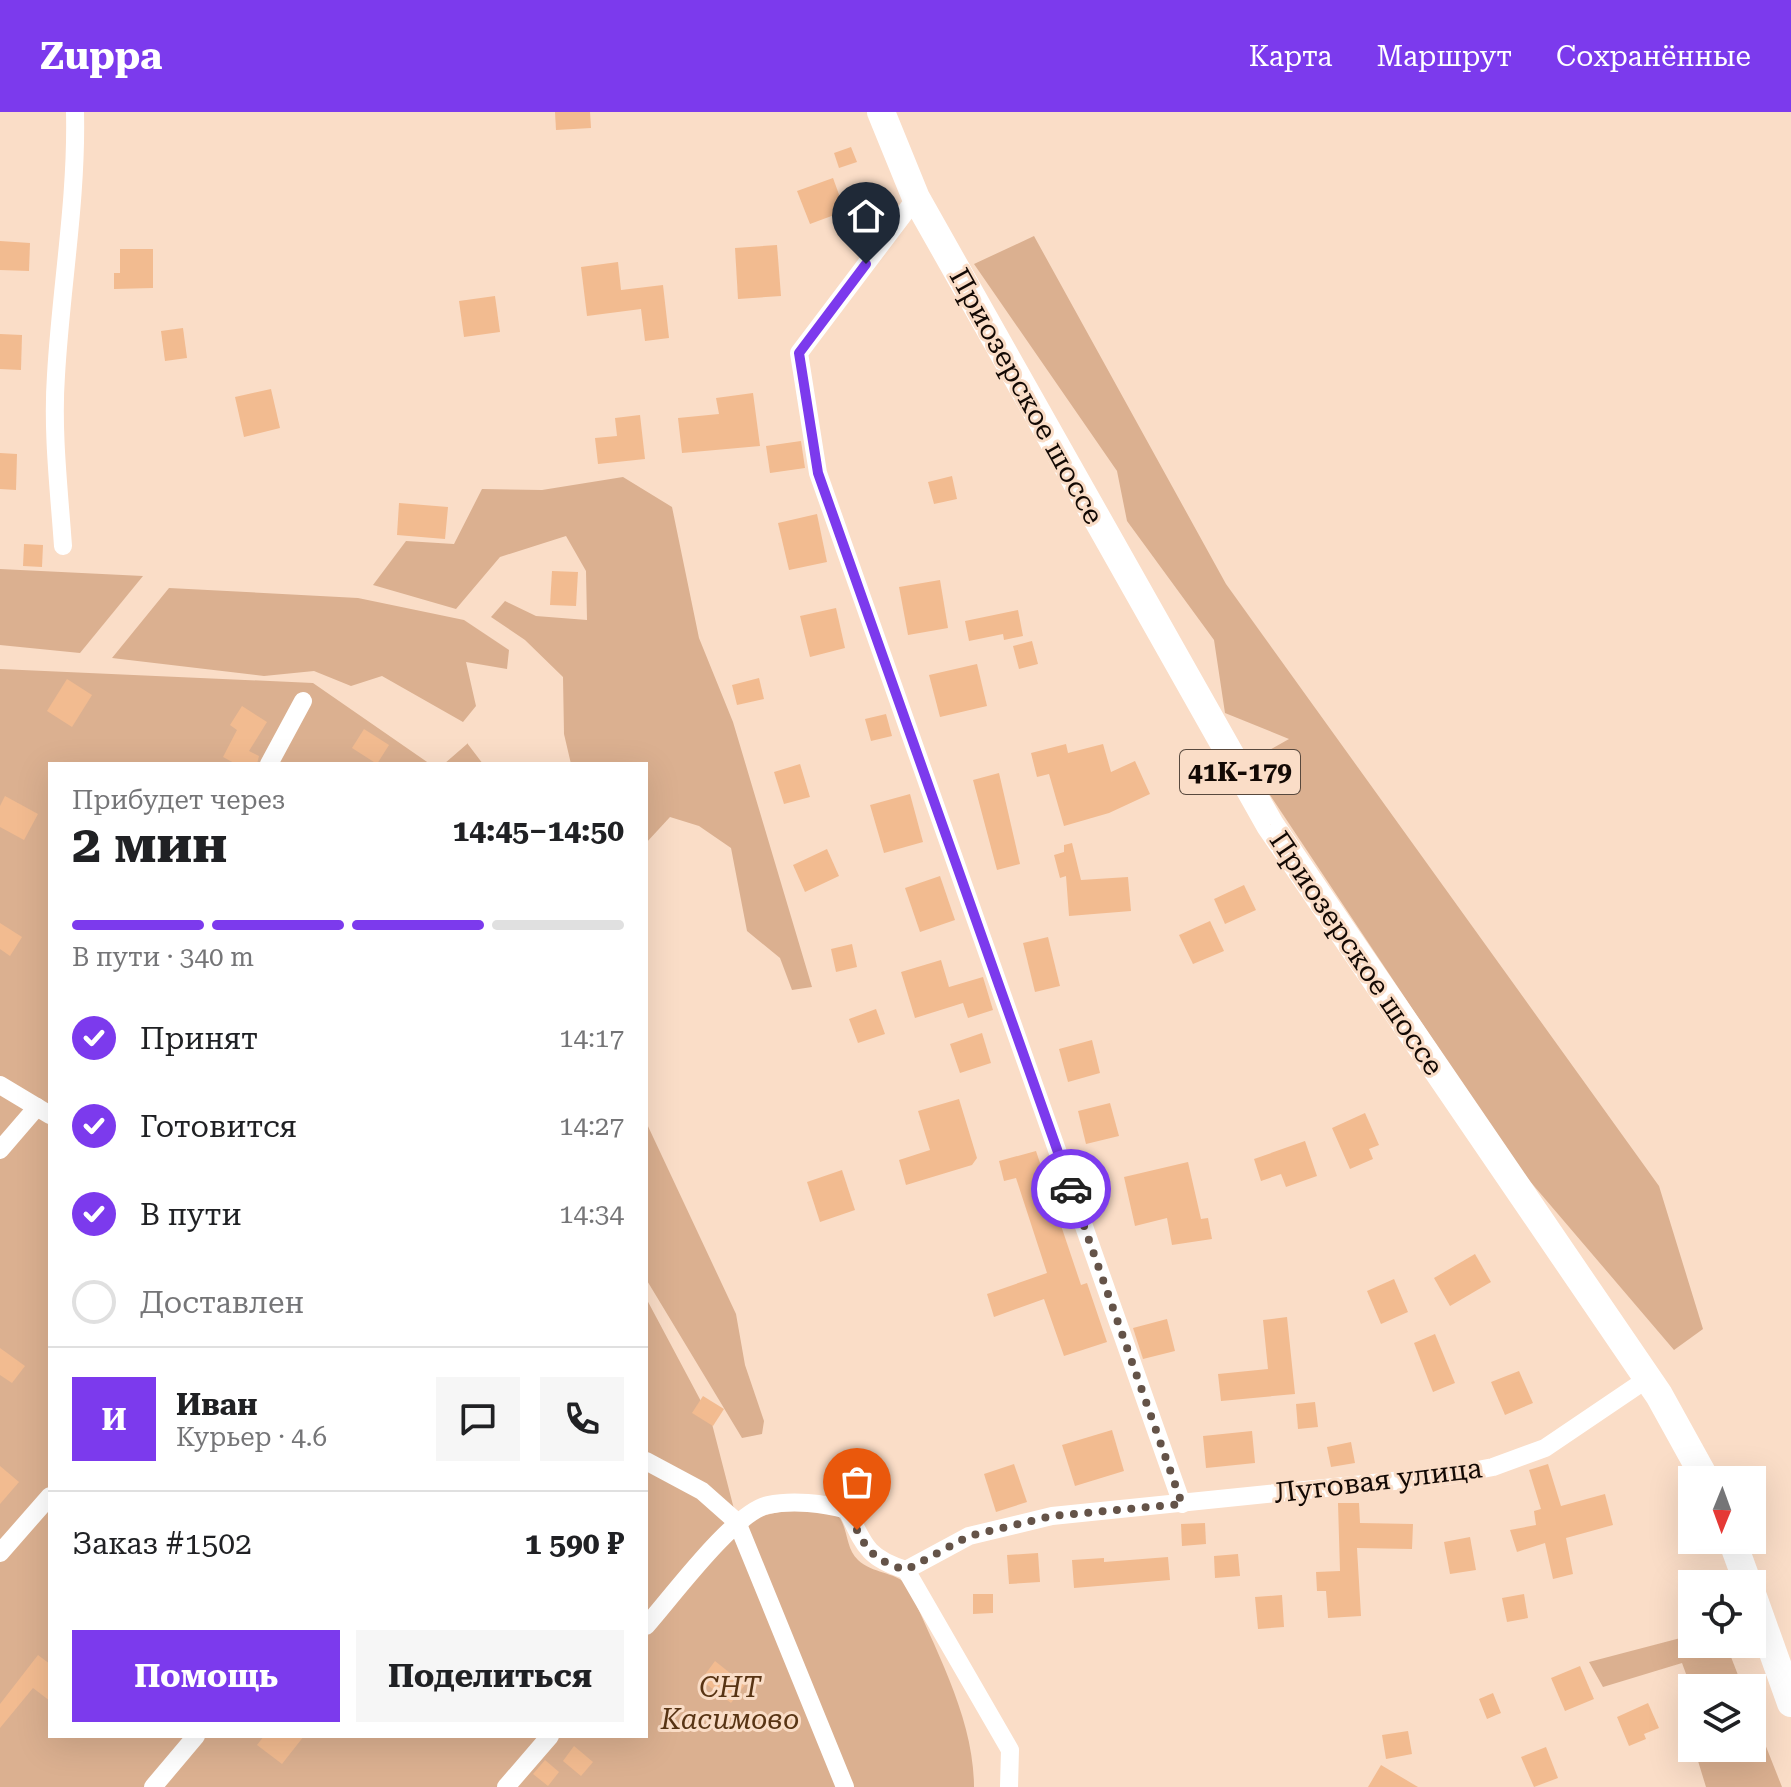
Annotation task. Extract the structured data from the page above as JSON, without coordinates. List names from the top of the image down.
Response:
{
  "streets": {
    "main road": ["Приозерское шоссе", "41К-179"],
    "street": ["Луговая улица"]
  },
  "crossings": [
    ["Приозерское шоссе", "Луговая улица"]
  ],
  "parks": ["СНТ Касимово"],
  "north": "bottom",
  "page": {
    "header": "Zuppa",
    "nav": ["Карта", "Маршрут", "Сохранённые"],
    "heading": ["2 мин", "Прибудет через", "14:45–14:50"],
    "panel": [
      "Иван",
      "Курьер · 4.6",
      "Заказ #1502",
      "1 590 ₽"
    ],
    "bar": "В пути · 340 m",
    "list": [
      ["Принят", "14:17"],
      ["Готовится", "14:27"],
      ["В пути", "14:34"],
      "Доставлен"
    ],
    "round": "И",
    "buttons": ["Помощь", "Поделиться"]
  }
}
